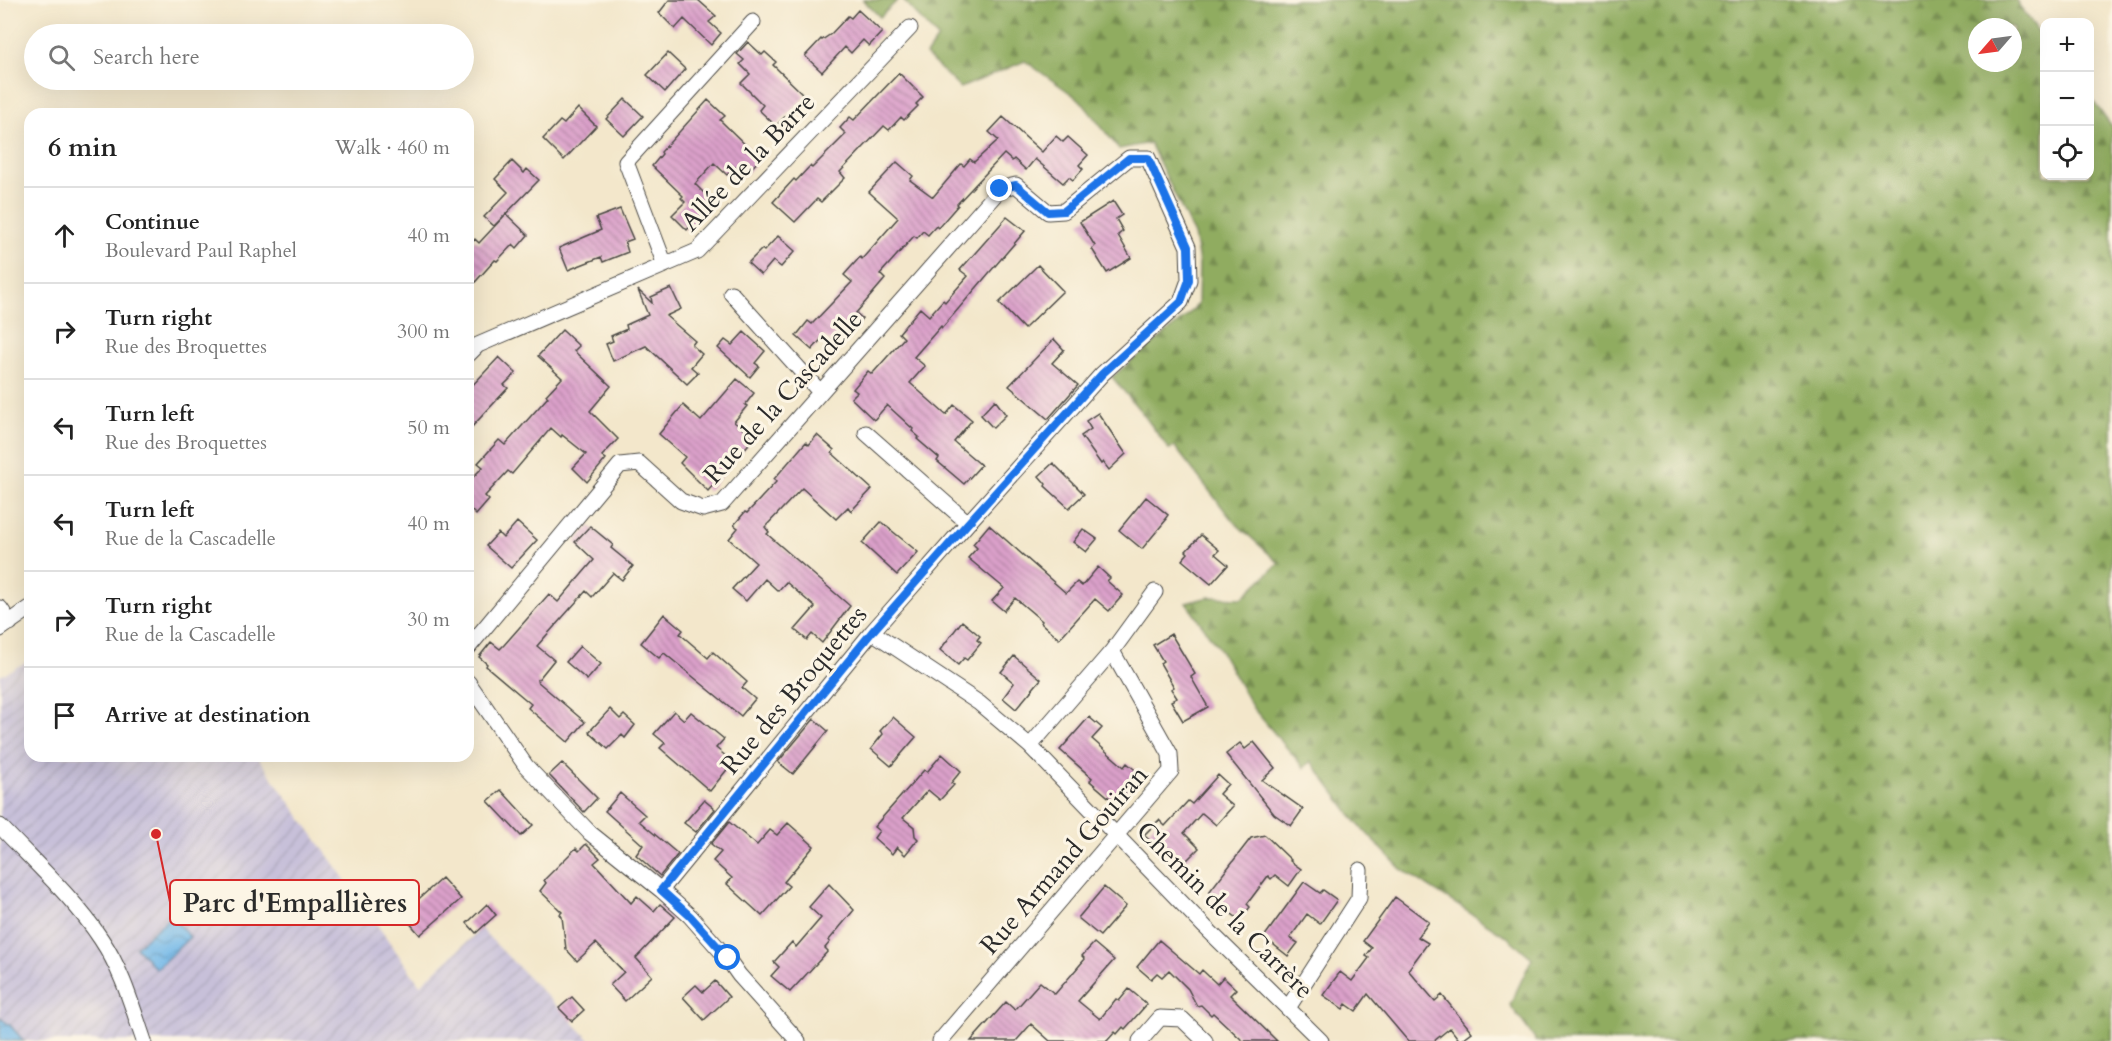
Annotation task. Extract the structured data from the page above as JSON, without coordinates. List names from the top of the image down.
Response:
{
  "streets": {
    "street": [
      "Allée de la Barre",
      "Rue de la Cascadelle",
      "Rue des Broquettes",
      "Rue Armand Gouiran",
      "Chemin de la Carrère"
    ]
  },
  "crossings": [
    ["Rue de la Cascadelle", "Rue des Broquettes"],
    ["Rue des Broquettes", "Chemin de la Carrère"],
    ["Rue Armand Gouiran", "Chemin de la Carrère"]
  ],
  "places": ["Parc d'Empallières"],
  "north": "bottom left",
  "page": {
    "map_buttons": ["+", "−"],
    "search": "Search here",
    "heading": ["6 min", "Walk · 460 m"],
    "list": [
      ["Continue", "Boulevard Paul Raphel", "40 m"],
      ["Turn right", "Rue des Broquettes", "300 m"],
      ["Turn left", "Rue des Broquettes", "50 m"],
      ["Turn left", "Rue de la Cascadelle", "40 m"],
      ["Turn right", "Rue de la Cascadelle", "30 m"],
      "Arrive at destination"
    ]
  }
}
